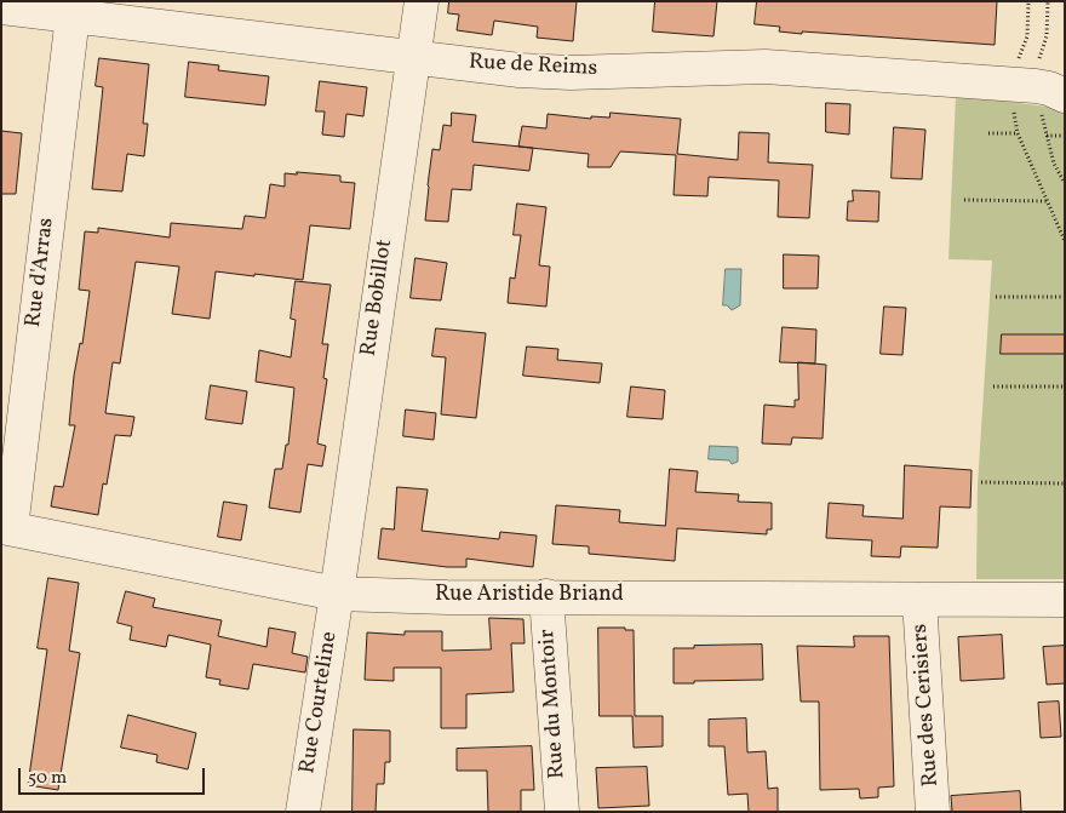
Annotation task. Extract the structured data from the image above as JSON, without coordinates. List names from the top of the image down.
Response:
{
  "streets": {
    "street": [
      "Rue de Reims",
      "Rue d'Arras",
      "Rue Bobillot",
      "Rue Aristide Briand",
      "Rue Courteline",
      "Rue du Montoir",
      "Rue des Cerisiers"
    ]
  },
  "crossings": [
    ["Rue de Reims", "Rue d'Arras"],
    ["Rue de Reims", "Rue Bobillot"],
    ["Rue d'Arras", "Rue Aristide Briand"],
    ["Rue Bobillot", "Rue Aristide Briand"],
    ["Rue Bobillot", "Rue Courteline"],
    ["Rue Aristide Briand", "Rue Courteline"],
    ["Rue Aristide Briand", "Rue du Montoir"],
    ["Rue Aristide Briand", "Rue des Cerisiers"]
  ],
  "scale_bar": "50 m"
}
